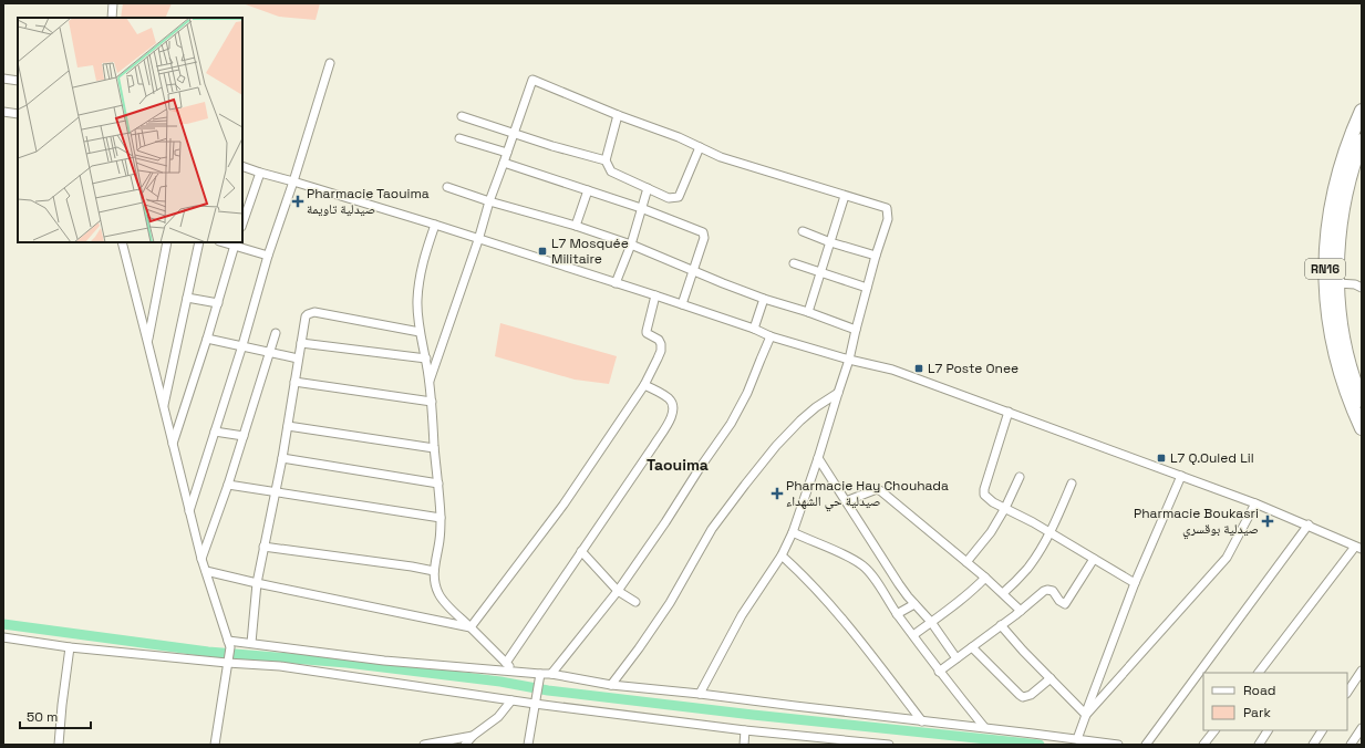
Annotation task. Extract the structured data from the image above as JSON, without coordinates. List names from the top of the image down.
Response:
{
  "streets": {
    "highway": ["RN16"]
  },
  "districts": ["Taouima"],
  "places": {
    "health": ["Pharmacie Taouima صيدلية تاويمة", "Pharmacie Hay Chouhada صيدلية حي الشهداء", "Pharmacie Boukasri صيدلية بوقسري"],
    "transit": ["L7 Mosquée Militaire", "L7 Poste Onee", "L7 Q.Ouled Lil"]
  },
  "legend": ["Road", "Park"],
  "scale_bar": "50 m"
}
